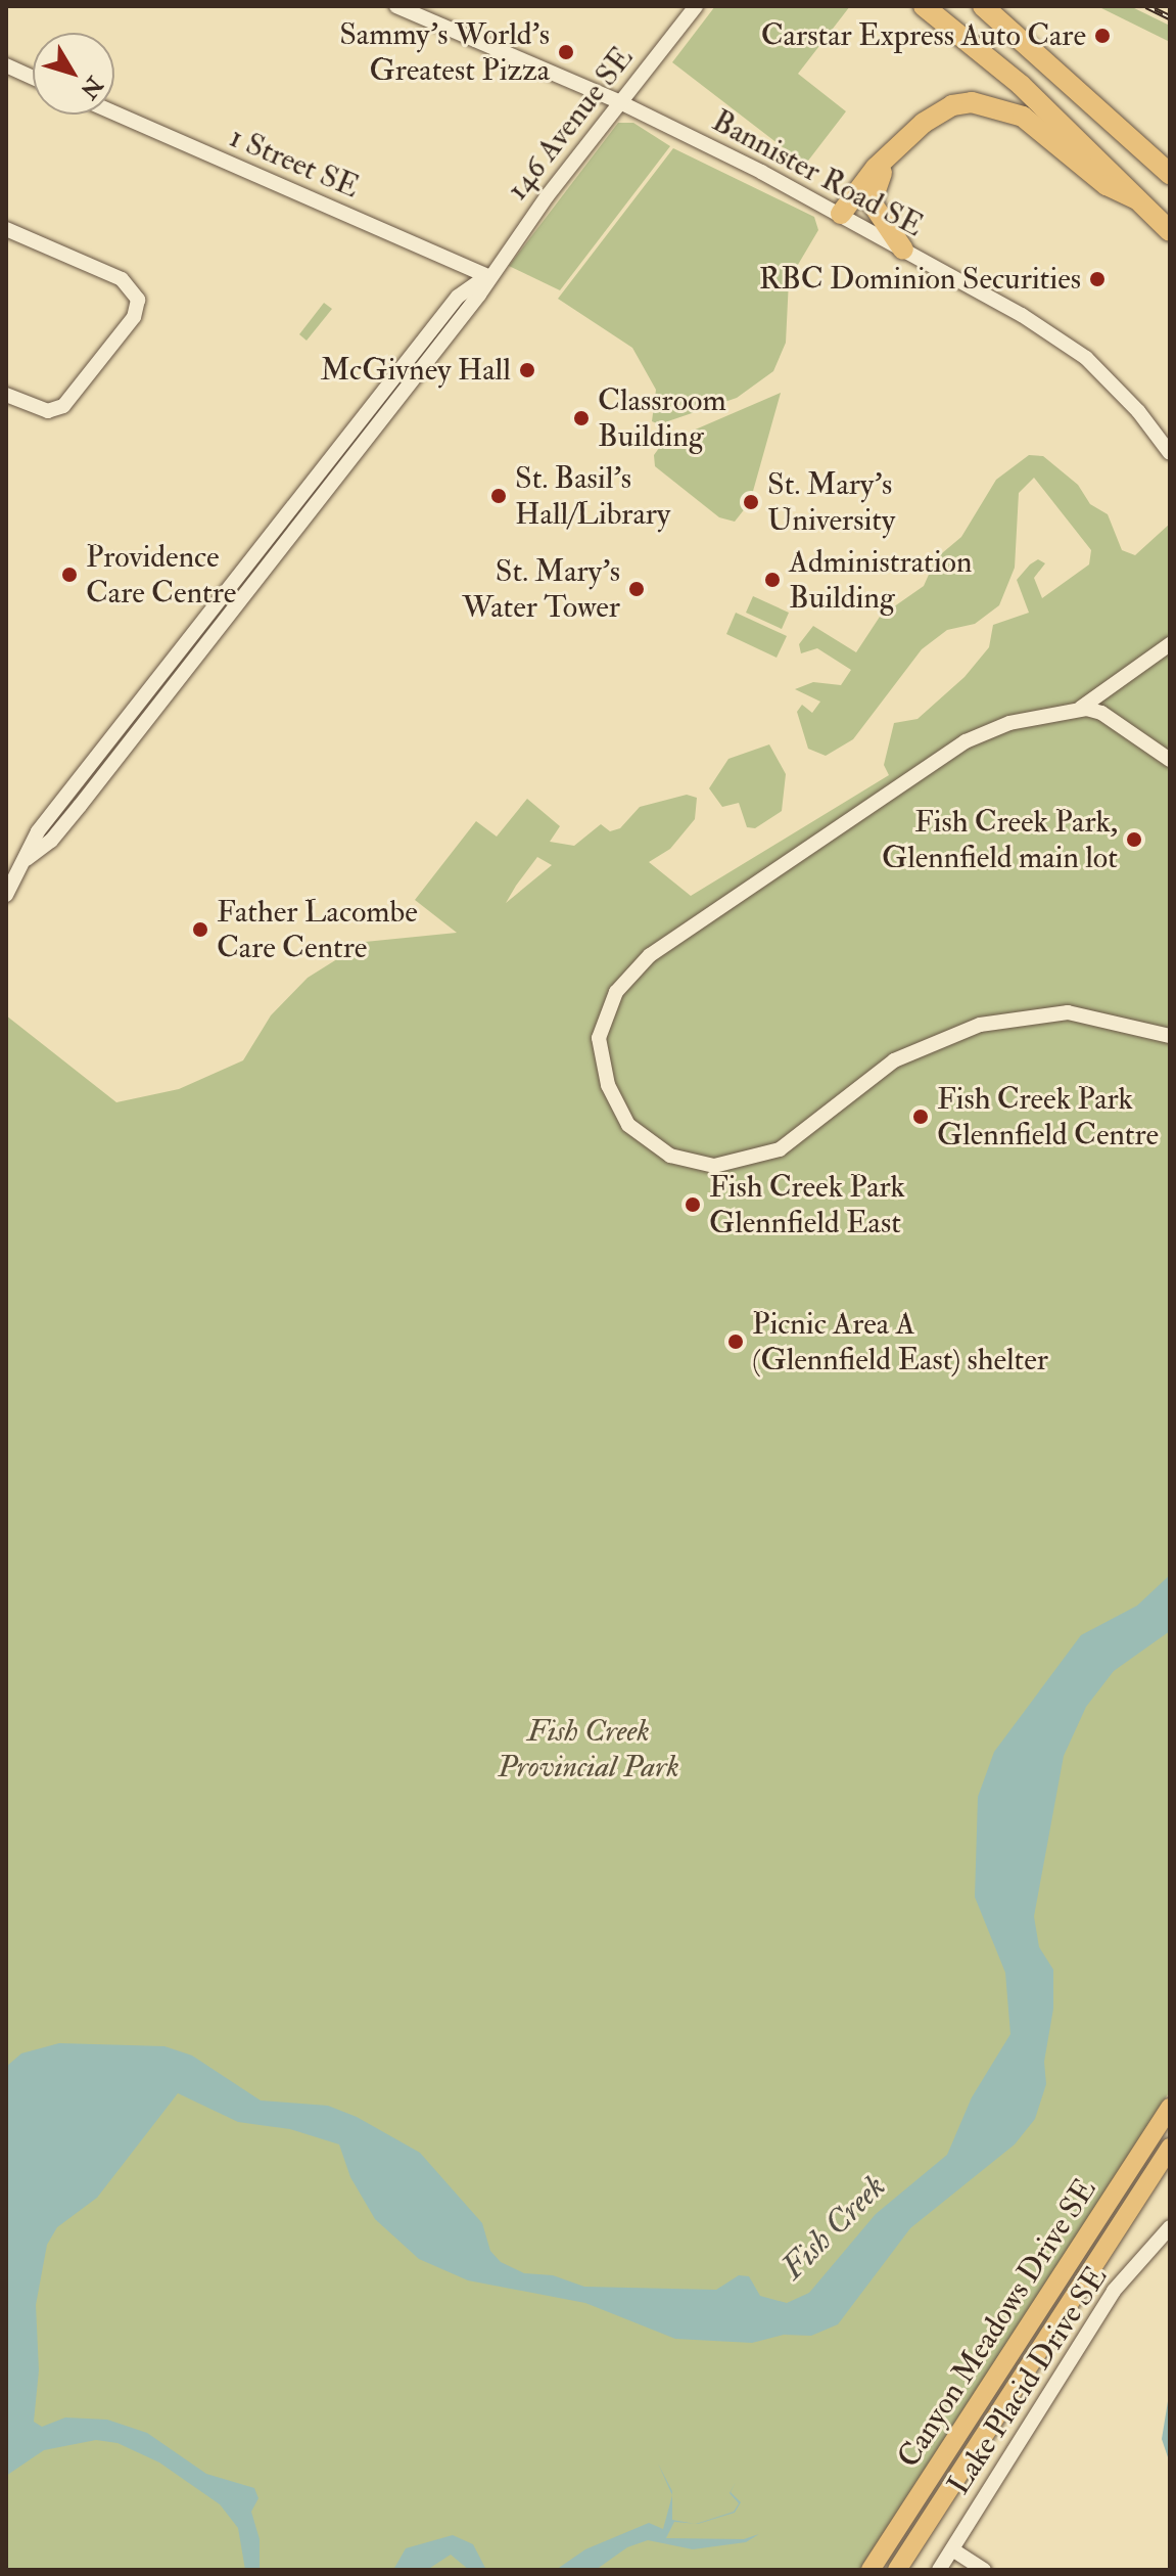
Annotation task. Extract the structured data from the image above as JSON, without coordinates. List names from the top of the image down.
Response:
{
  "streets": {
    "main road": ["Canyon Meadows Drive SE"],
    "street": [
      "146 Avenue SE",
      "1 Street SE",
      "Bannister Road SE",
      "Lake Placid Drive SE"
    ]
  },
  "crossings": [
    ["146 Avenue SE", "1 Street SE"],
    ["146 Avenue SE", "Bannister Road SE"]
  ],
  "water": ["Fish Creek"],
  "parks": ["Fish Creek Provincial Park"],
  "places": [
    "Carstar Express Auto Care",
    "Sammy's World's Greatest Pizza",
    "RBC Dominion Securities",
    "McGivney Hall",
    "Classroom Building",
    "St. Basil's Hall/Library",
    "St. Mary's University",
    "Providence Care Centre",
    "Administration Building",
    "St. Mary's Water Tower",
    "Fish Creek Park, Glennfield main lot",
    "Father Lacombe Care Centre",
    "Fish Creek Park Glennfield Centre",
    "Fish Creek Park Glennfield East",
    "Picnic Area A (Glennfield East) shelter"
  ],
  "north": "bottom right"
}
